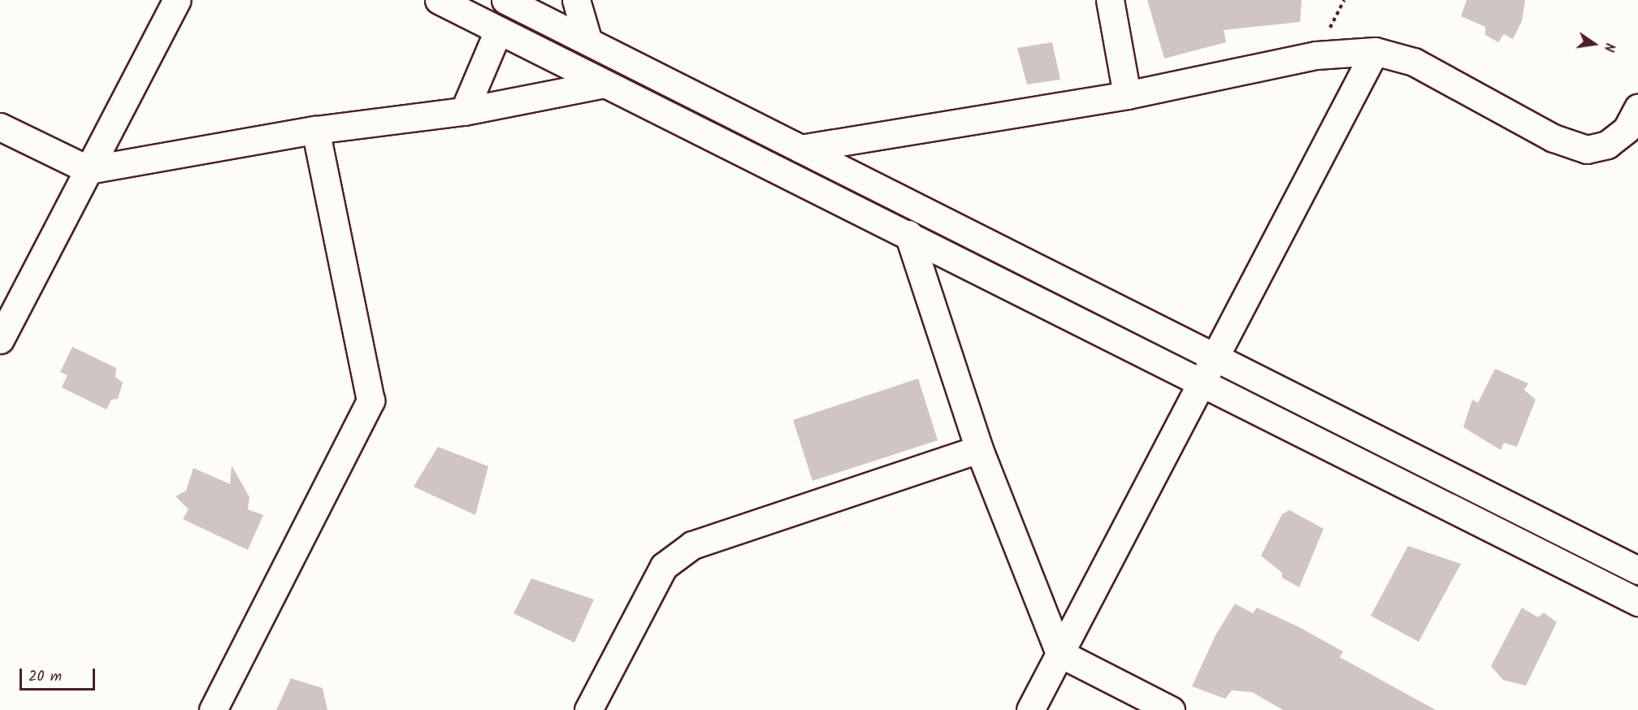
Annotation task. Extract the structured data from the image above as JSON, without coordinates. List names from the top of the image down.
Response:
{
  "scale_bar": "20 m",
  "north": "right"
}
